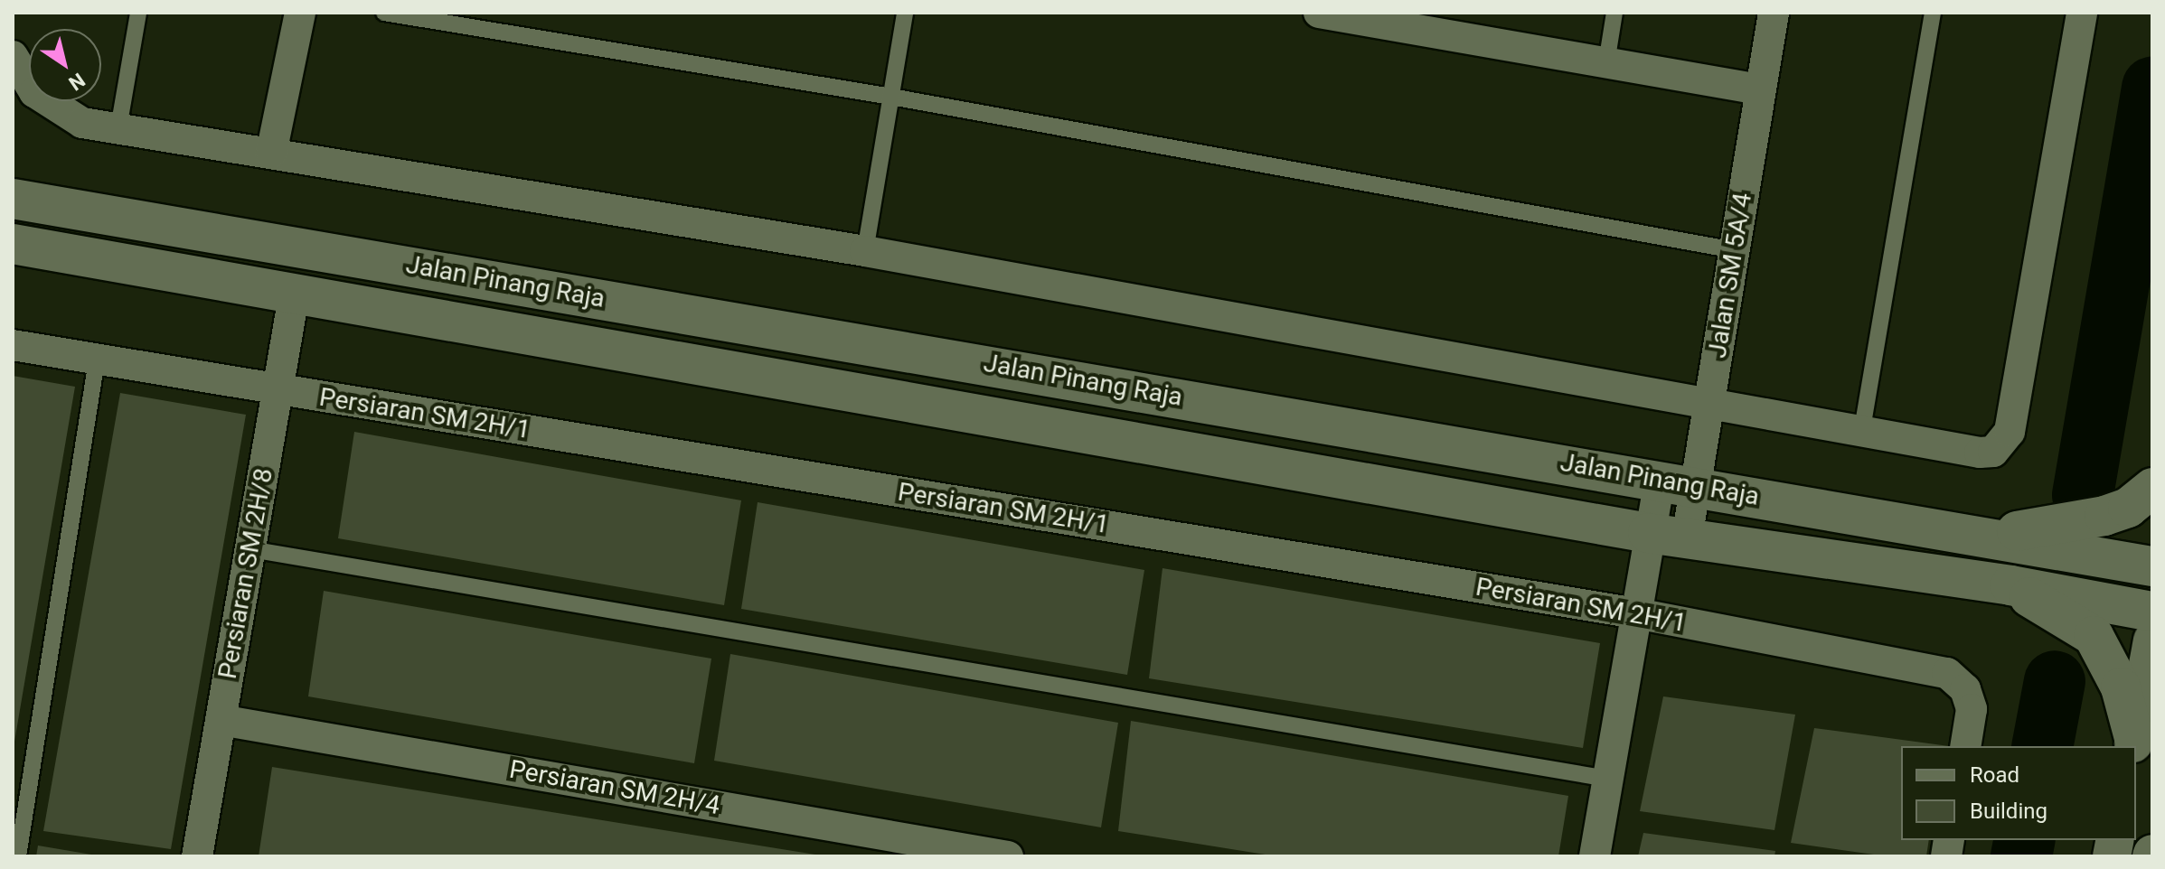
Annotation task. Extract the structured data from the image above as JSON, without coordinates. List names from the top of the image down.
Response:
{
  "streets": {
    "main road": ["Jalan Pinang Raja"],
    "street": [
      "Jalan SM 5A/4",
      "Persiaran SM 2H/1",
      "Persiaran SM 2H/8",
      "Persiaran SM 2H/4"
    ]
  },
  "crossings": [
    ["Jalan SM 5A/4", "Jalan Pinang Raja"],
    ["Persiaran SM 2H/1", "Persiaran SM 2H/8"],
    ["Persiaran SM 2H/8", "Persiaran SM 2H/4"]
  ],
  "legend": ["Road", "Building"],
  "north": "bottom right"
}
